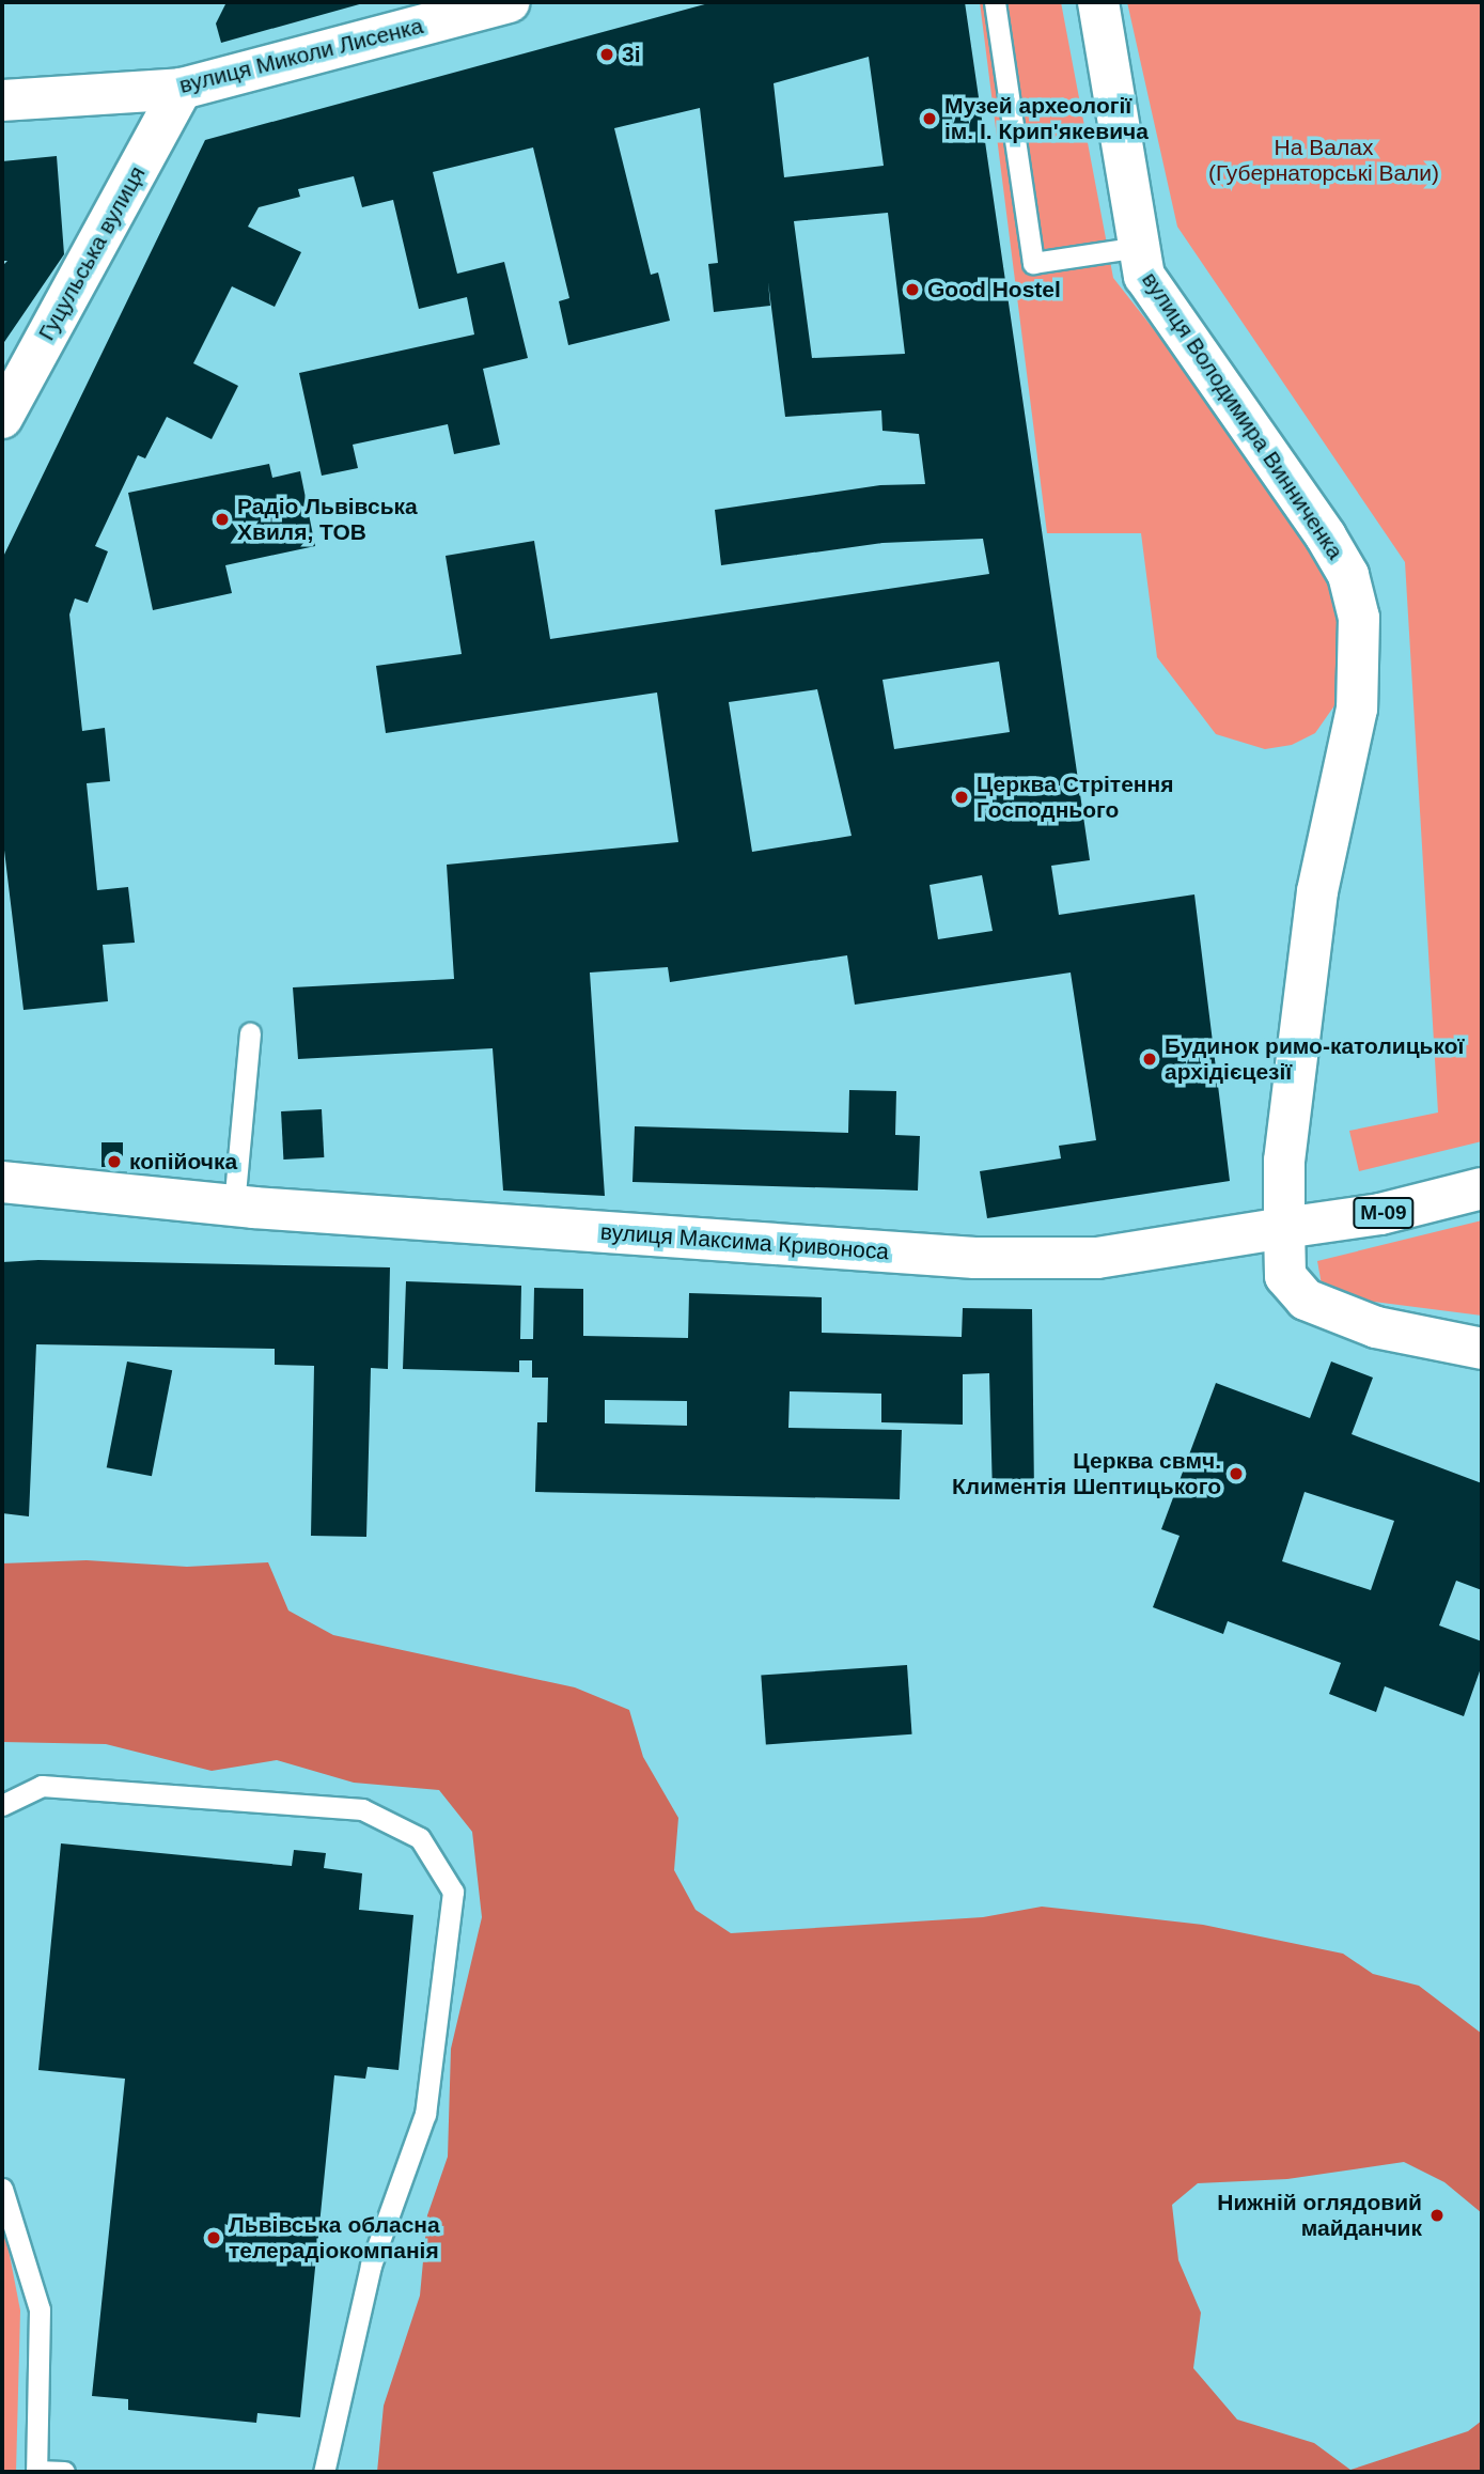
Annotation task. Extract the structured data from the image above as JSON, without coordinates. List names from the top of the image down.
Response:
{
  "streets": {
    "main road": [
      "вулиця Миколи Лисенка",
      "Гуцульська вулиця",
      "вулиця Володимира Винниченка",
      "М-09",
      "вулиця Максима Кривоноса"
    ]
  },
  "crossings": [
    ["вулиця Миколи Лисенка", "Гуцульська вулиця"],
    ["вулиця Володимира Винниченка", "вулиця Максима Кривоноса"]
  ],
  "parks": ["На Валах (Губернаторські Вали)"],
  "places": [
    "3і",
    "Музей археології ім. І. Крип'якевича",
    "Good Hostel",
    "Радіо Львівська Хвиля, ТОВ",
    "Церква Стрітення Господнього",
    "Будинок римо-католицької архідієцезії",
    "копійочка",
    "Церква свмч. Климентія Шептицького",
    "Нижній оглядовий майданчик",
    "Львівська обласна телерадіокомпанія"
  ]
}
